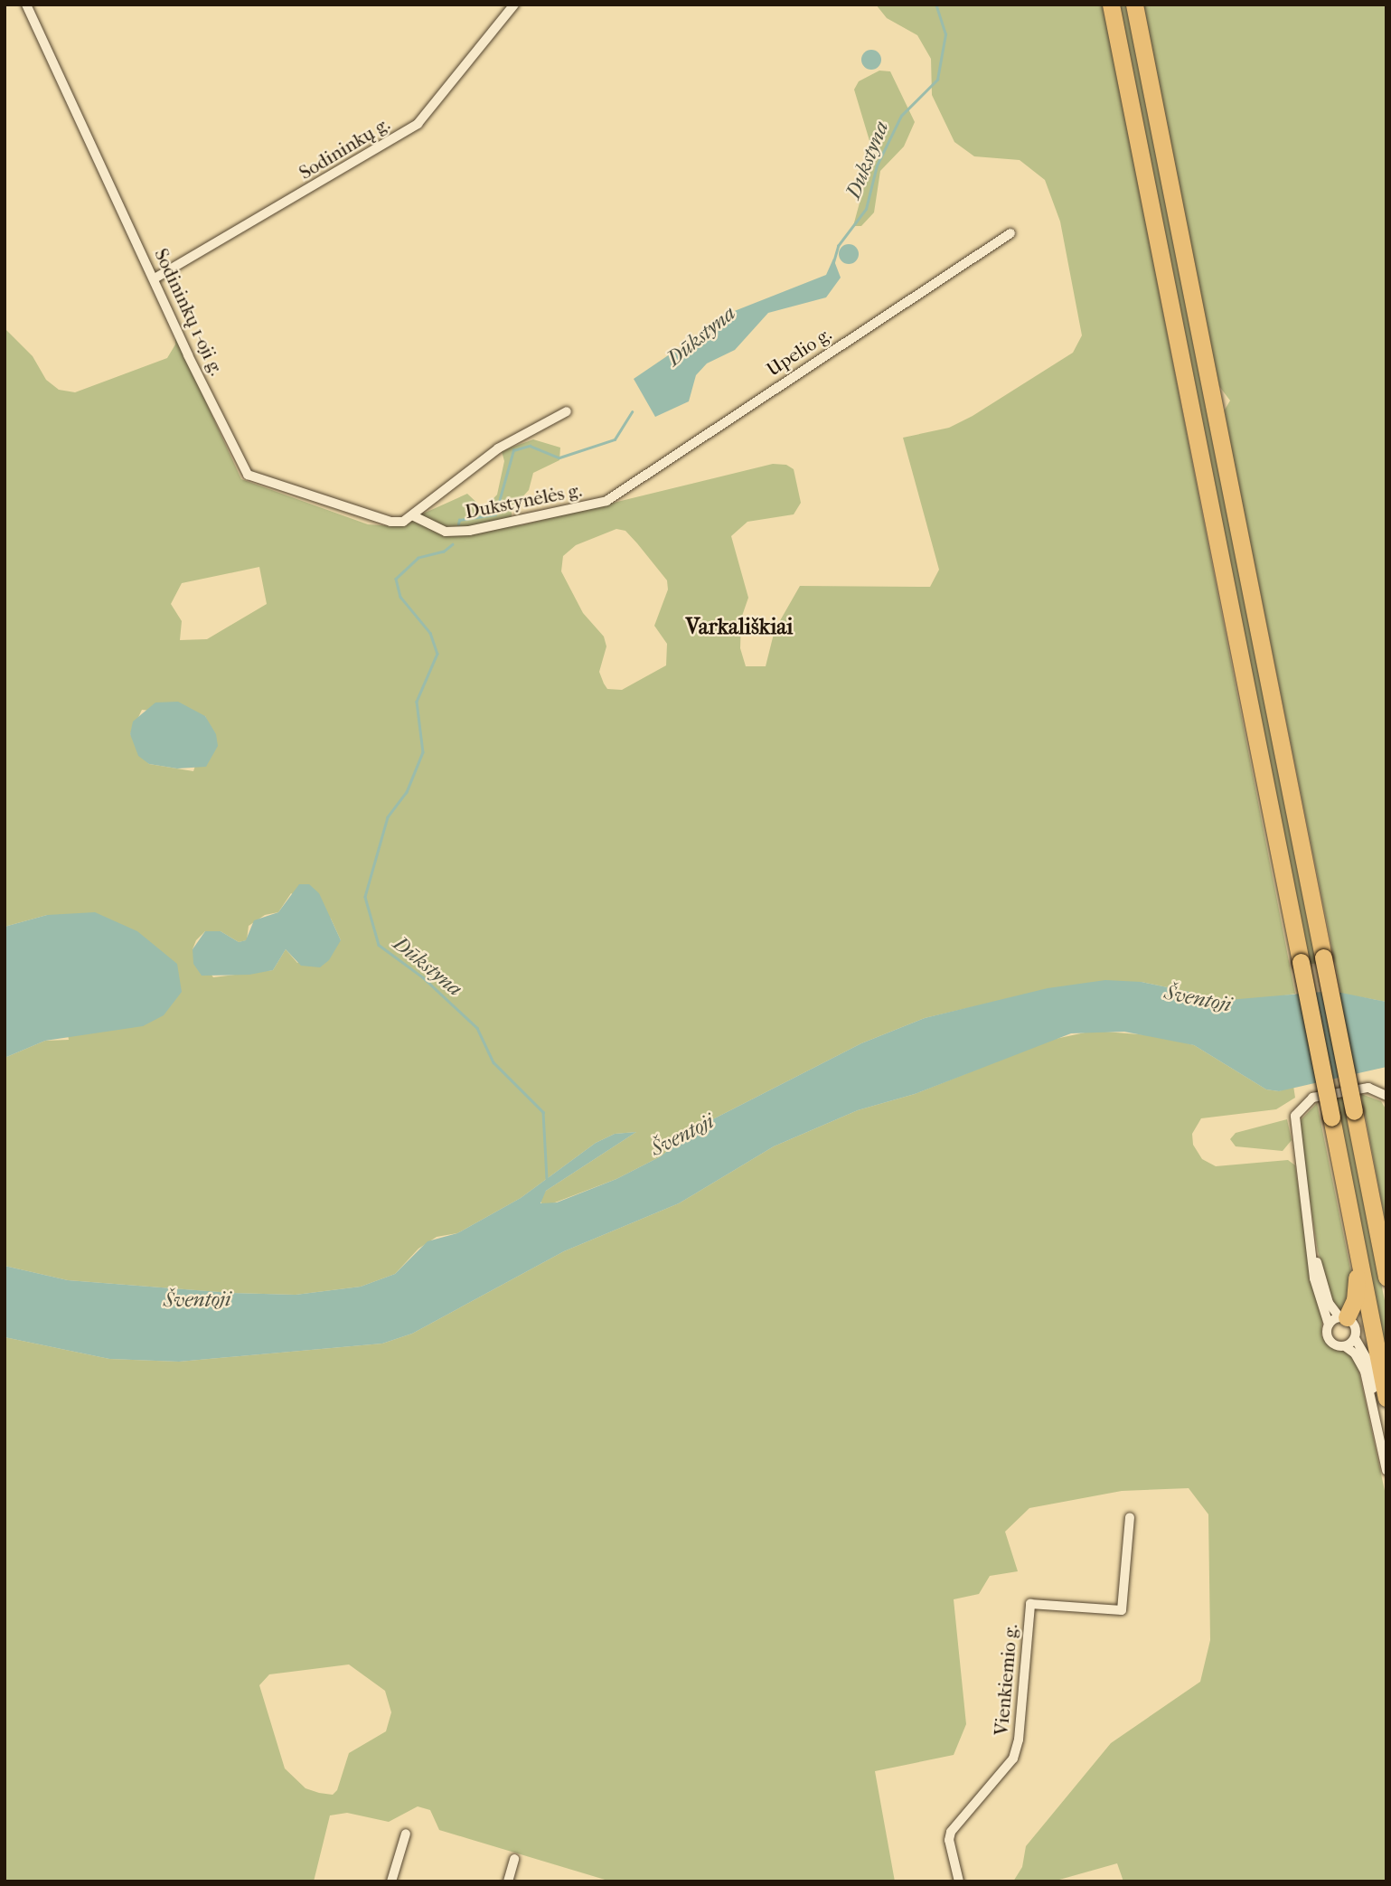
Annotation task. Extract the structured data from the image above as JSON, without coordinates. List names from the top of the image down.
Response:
{
  "streets": {
    "street": [
      "Sodininkų g.",
      "Sodininkų 1-oji g.",
      "Upelio g.",
      "Dukstynėlės g.",
      "Vienkiemio g."
    ]
  },
  "crossings": [
    ["Sodininkų g.", "Sodininkų 1-oji g."],
    ["Sodininkų 1-oji g.", "Dukstynėlės g."],
    ["Upelio g.", "Dukstynėlės g."]
  ],
  "districts": ["Varkališkiai"],
  "water": ["Dukstyna", "Dūkstyna", "Šventoji"]
}
